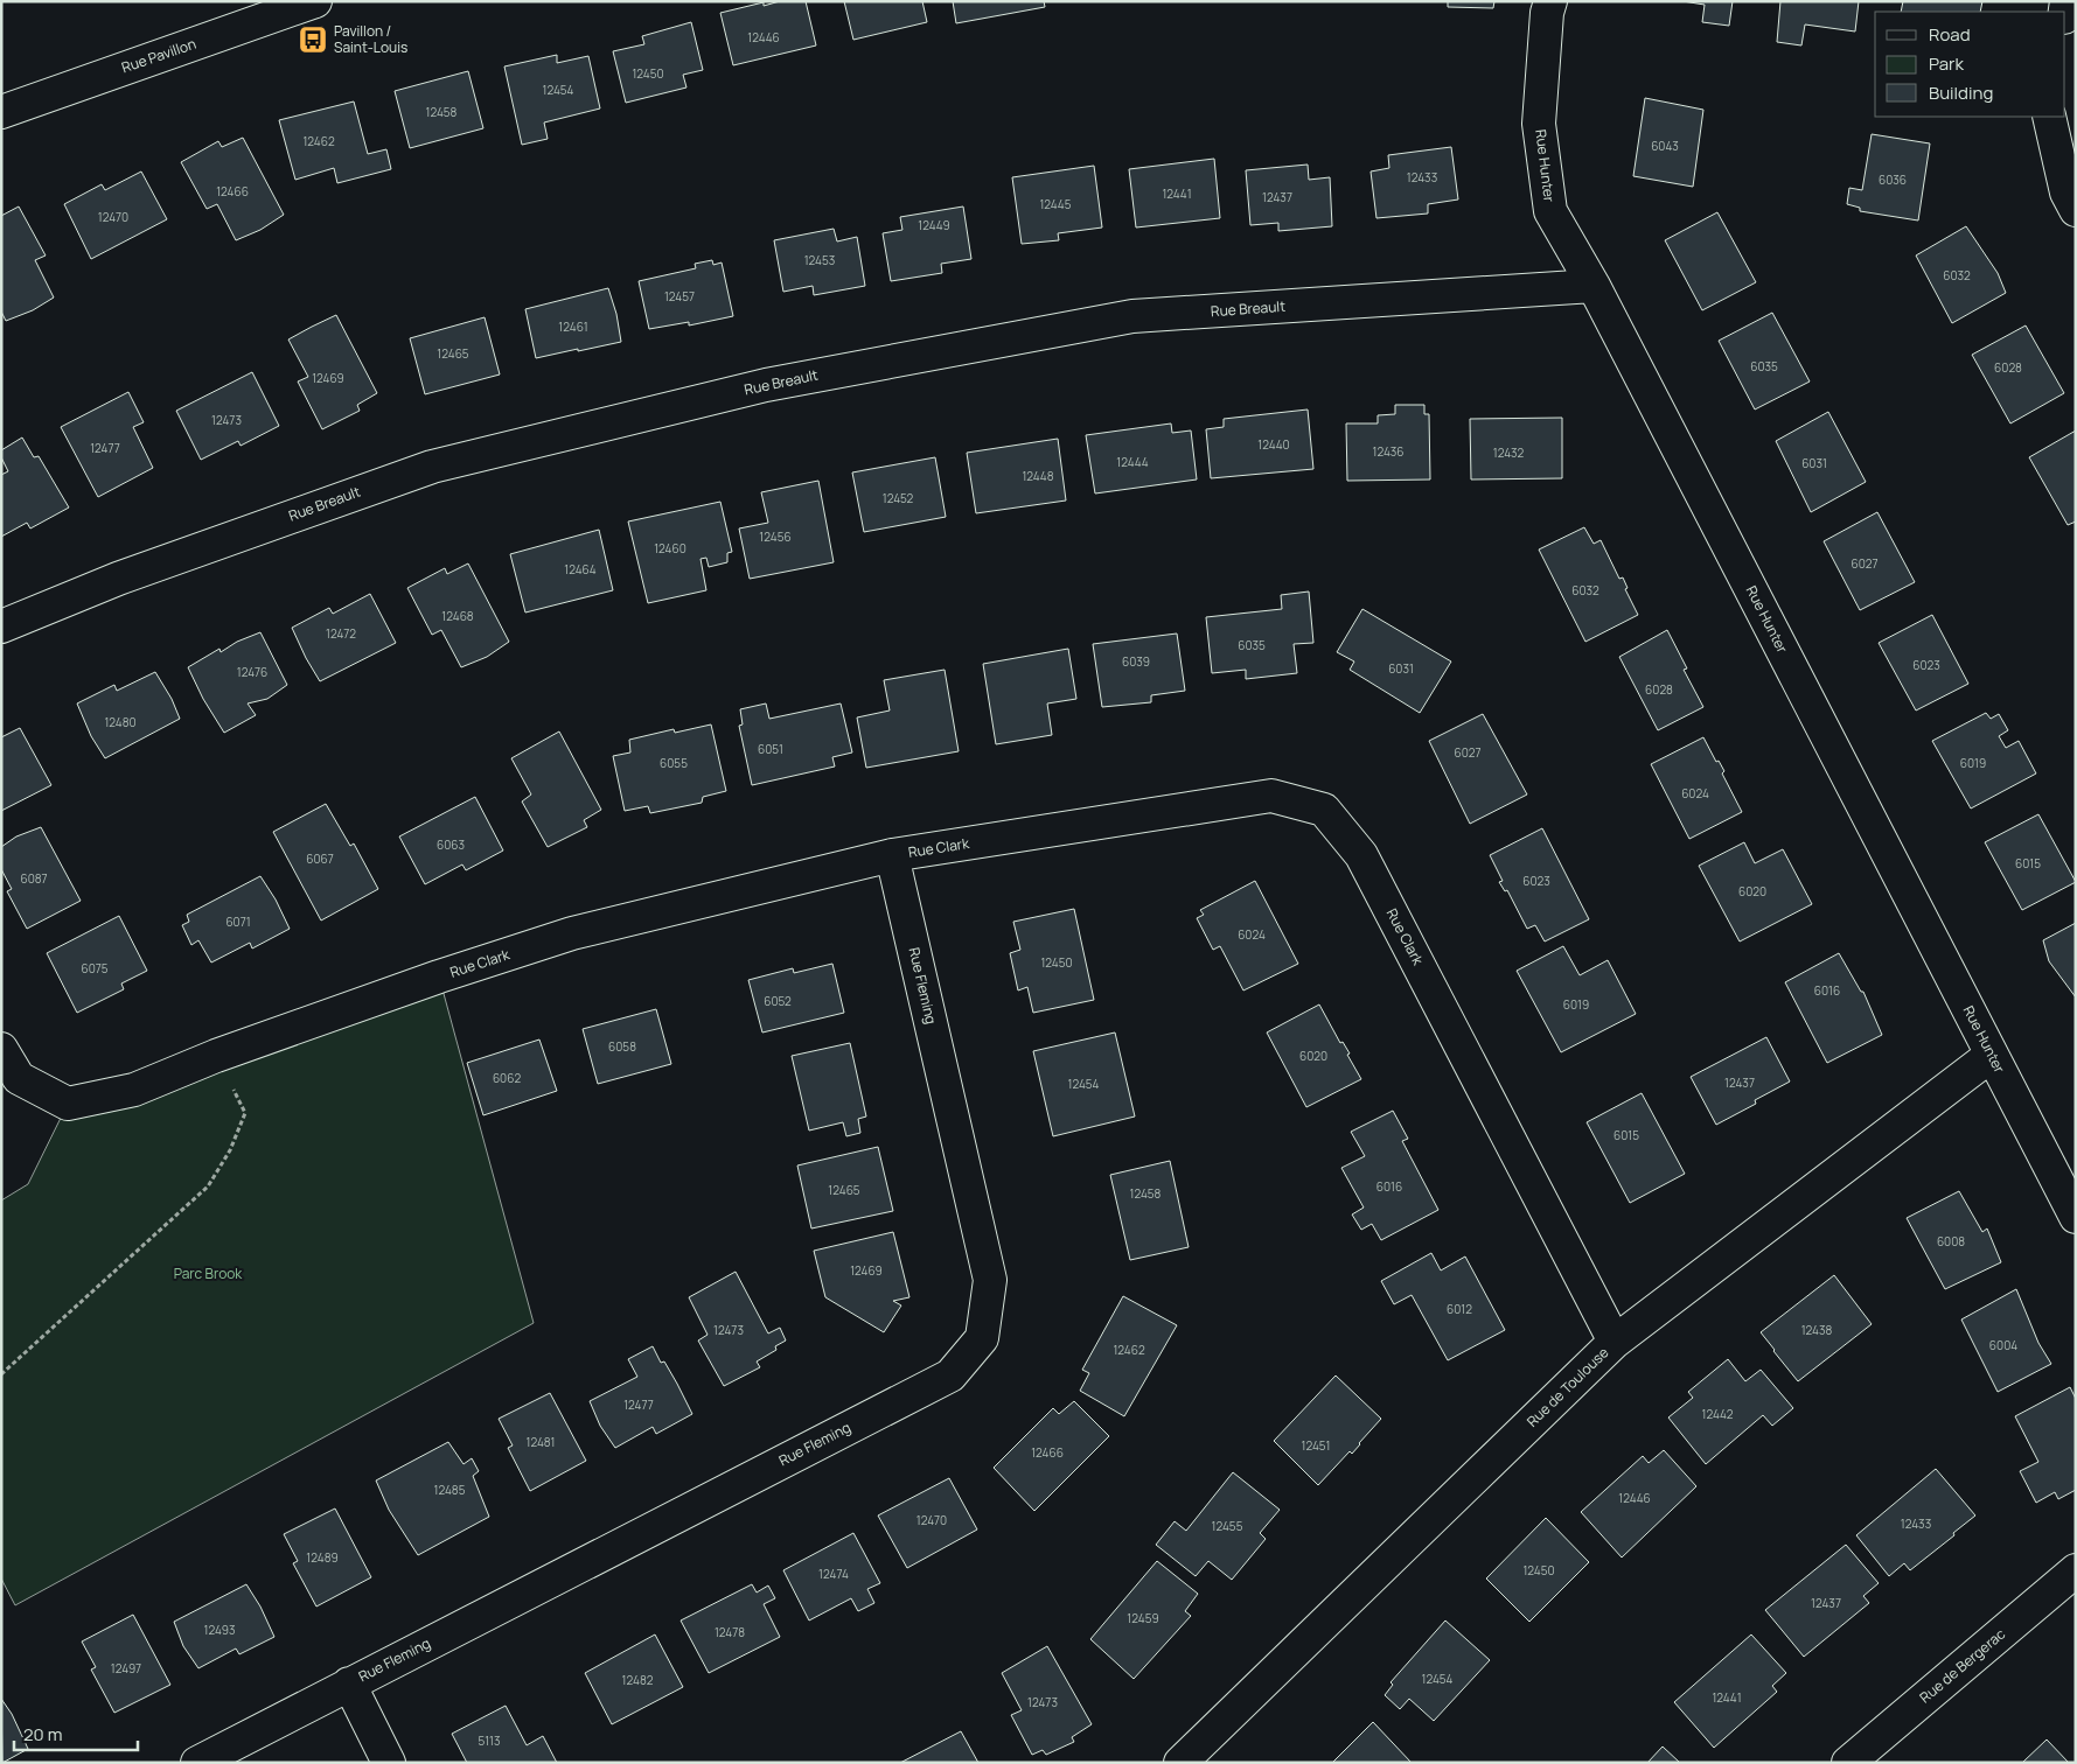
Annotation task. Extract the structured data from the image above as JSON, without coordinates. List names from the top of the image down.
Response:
{
  "streets": {
    "street": [
      "Rue Pavillon",
      "Rue Hunter",
      "Rue Breault",
      "Rue Clark",
      "Rue Fleming",
      "Rue de Toulouse",
      "Rue de Bergerac"
    ]
  },
  "crossings": [
    ["Rue Hunter", "Rue Breault"],
    ["Rue Hunter", "Rue de Toulouse"],
    ["Rue Clark", "Rue Fleming"],
    ["Rue Clark", "Rue de Toulouse"]
  ],
  "parks": ["Parc Brook"],
  "places": {
    "bus stop": ["Pavillon / Saint-Louis"]
  },
  "house_numbers": [
    "12446",
    "12450",
    "12454",
    "12458",
    "12462",
    "6043",
    "12433",
    "6036",
    "12466",
    "12441",
    "12437",
    "12445",
    "12470",
    "12449",
    "12453",
    "6032",
    "12457",
    "12461",
    "12465",
    "6035",
    "6028",
    "12469",
    "12473",
    "12440",
    "12477",
    "12436",
    "12432",
    "12444",
    "6031",
    "12448",
    "12452",
    "12456",
    "12460",
    "6027",
    "12464",
    "6032",
    "12468",
    "12472",
    "6035",
    "6039",
    "6023",
    "6031",
    "12476",
    "6028",
    "12480",
    "6051",
    "6027",
    "6055",
    "6019",
    "6024",
    "6063",
    "6067",
    "6015",
    "6087",
    "6023",
    "6020",
    "6071",
    "6024",
    "12450",
    "6075",
    "6016",
    "6052",
    "6019",
    "6058",
    "6020",
    "6062",
    "12437",
    "12454",
    "6015",
    "6016",
    "12465",
    "12458",
    "6008",
    "12469",
    "6012",
    "12473",
    "12438",
    "6004",
    "12462",
    "12477",
    "12442",
    "12481",
    "12451",
    "12466",
    "12485",
    "12446",
    "12470",
    "12433",
    "12455",
    "12489",
    "12450",
    "12474",
    "12437",
    "12459",
    "12493",
    "12478",
    "12497",
    "12454",
    "12482",
    "12441",
    "12473",
    "5113"
  ],
  "legend": ["Road", "Park", "Building"],
  "scale_bar": "20 m"
}
